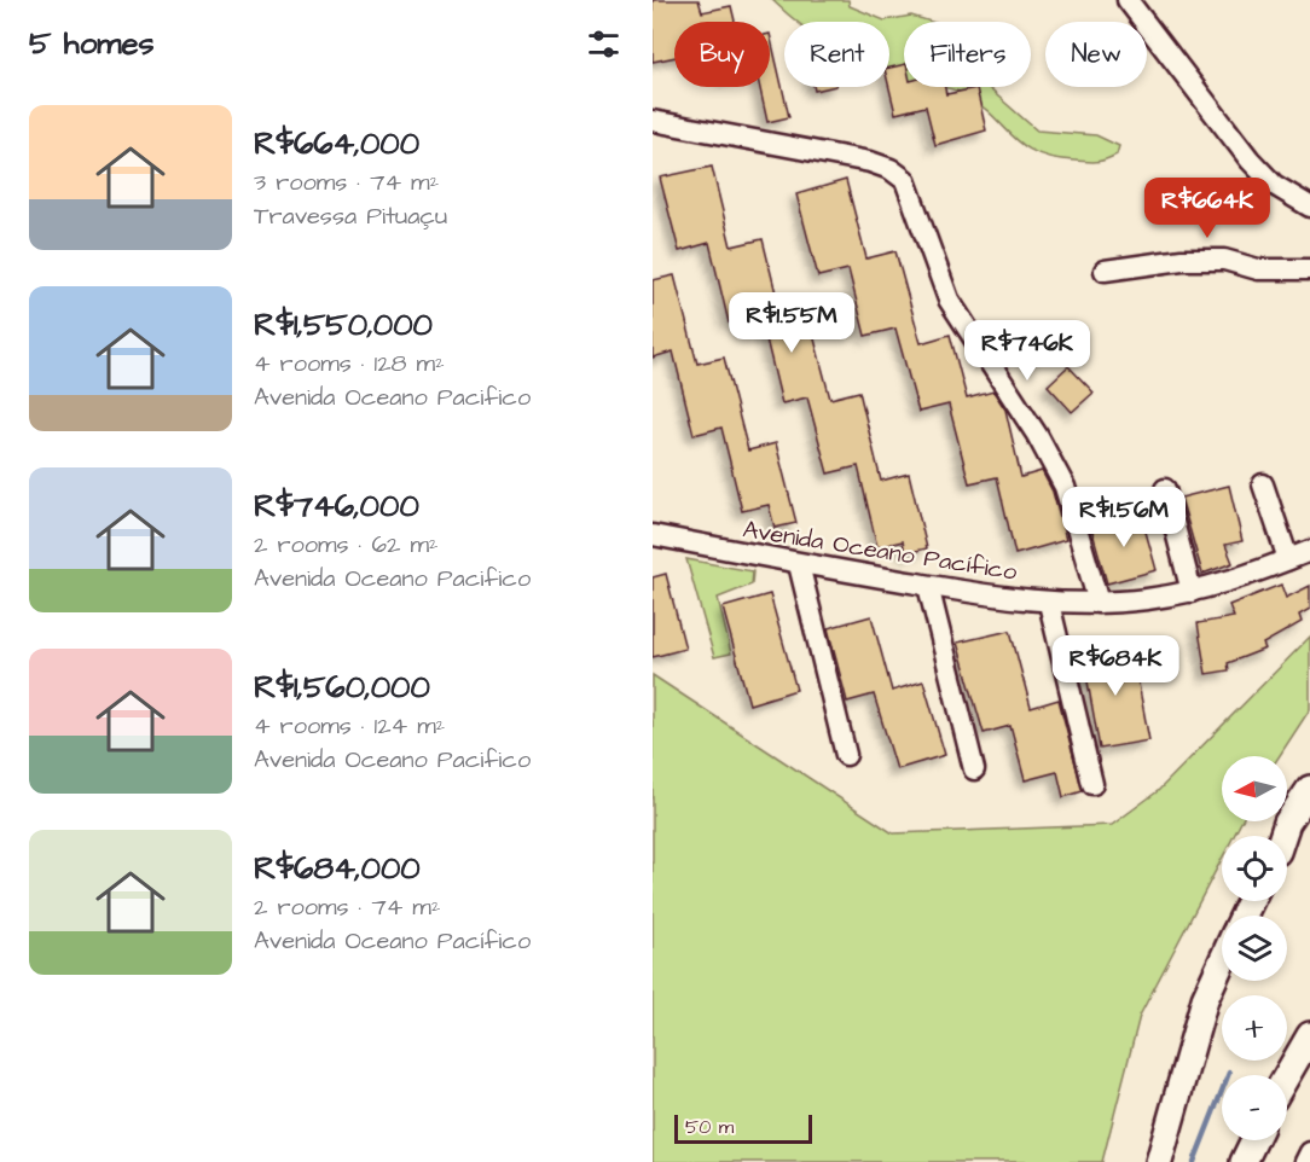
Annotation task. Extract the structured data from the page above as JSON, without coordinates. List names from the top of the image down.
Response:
{
  "streets": {
    "street": ["Avenida Oceano Pacífico"]
  },
  "scale_bar": "50 m",
  "north": "left",
  "page": {
    "heading": "5 homes",
    "chip": [
      "Buy",
      "Rent",
      "Filters",
      "New"
    ],
    "list": [
      {
        "name": "R$664,000",
        "note": "3 rooms · 74 m² · Travessa Pituaçu"
      },
      {
        "name": "R$1,550,000",
        "note": "4 rooms · 128 m² · Avenida Oceano Pacifico"
      },
      {
        "name": "R$746,000",
        "note": "2 rooms · 62 m² · Avenida Oceano Pacifico"
      },
      {
        "name": "R$1,560,000",
        "note": "4 rooms · 124 m² · Avenida Oceano Pacifico"
      },
      {
        "name": "R$684,000",
        "note": "2 rooms · 74 m² · Avenida Oceano Pacífico"
      }
    ],
    "price": [
      "R$664K",
      "R$1.55M",
      "R$746K",
      "R$1.56M",
      "R$684K"
    ],
    "map_buttons": ["+", "−"],
    "scale": "50 m"
  }
}
